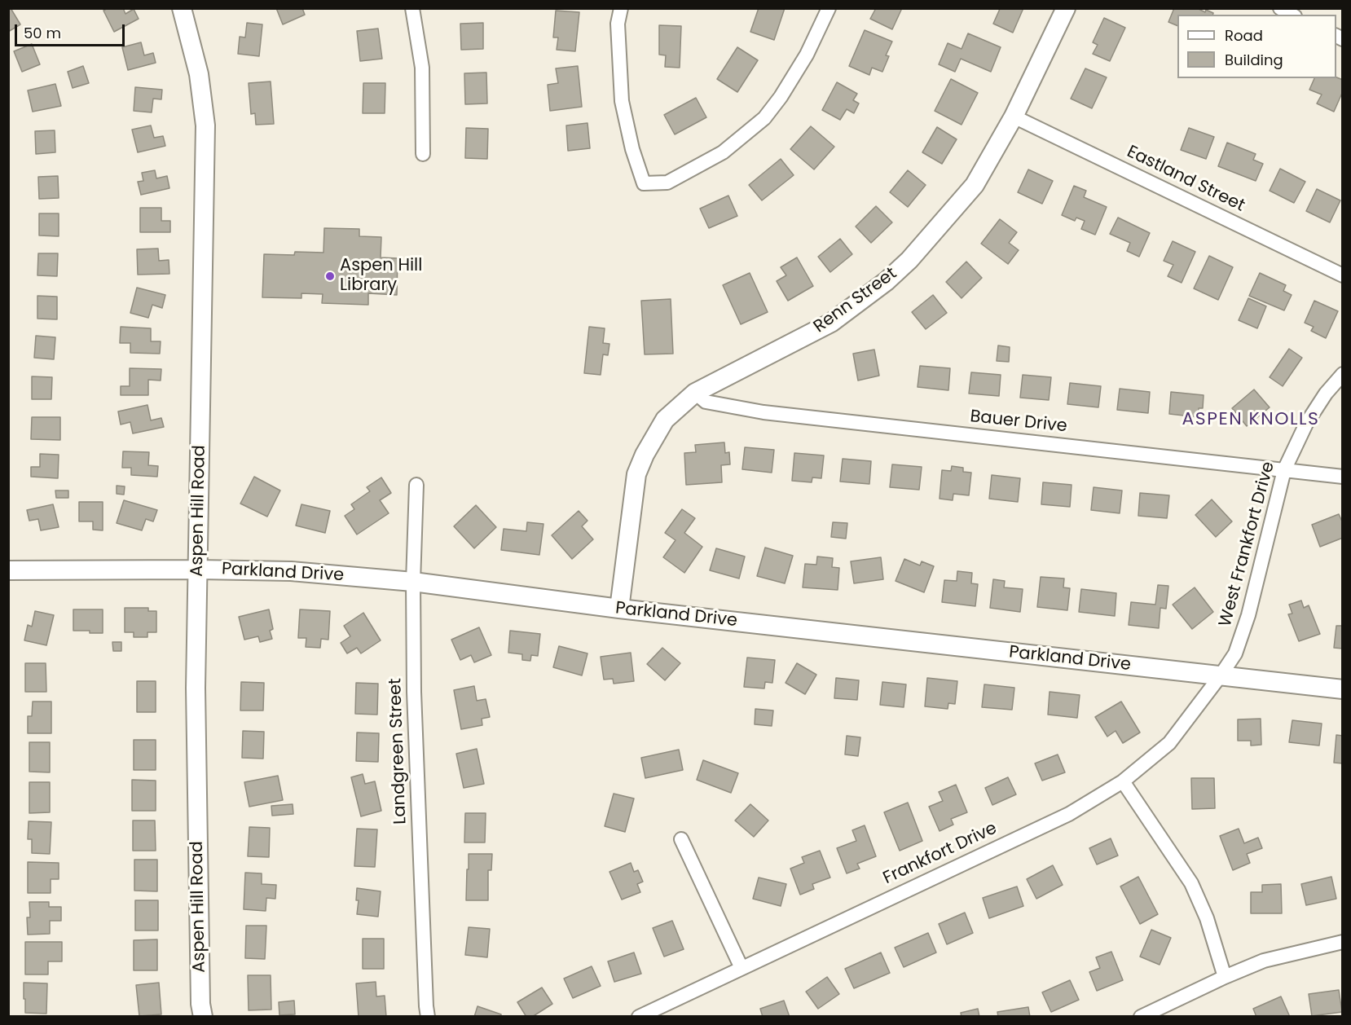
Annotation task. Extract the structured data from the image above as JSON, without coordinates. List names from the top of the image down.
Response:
{
  "streets": {
    "street": [
      "Eastland Street",
      "Renn Street",
      "Bauer Drive",
      "Aspen Hill Road",
      "West Frankfort Drive",
      "Parkland Drive",
      "Landgreen Street",
      "Frankfort Drive"
    ]
  },
  "crossings": [
    ["Eastland Street", "Renn Street"],
    ["Renn Street", "Bauer Drive"],
    ["Renn Street", "Parkland Drive"],
    ["Bauer Drive", "West Frankfort Drive"],
    ["Aspen Hill Road", "Parkland Drive"],
    ["West Frankfort Drive", "Parkland Drive"],
    ["West Frankfort Drive", "Frankfort Drive"],
    ["Parkland Drive", "Landgreen Street"],
    ["Parkland Drive", "Frankfort Drive"]
  ],
  "districts": ["ASPEN KNOLLS"],
  "places": ["Aspen Hill Library"],
  "legend": ["Road", "Building"],
  "scale_bar": "50 m"
}
